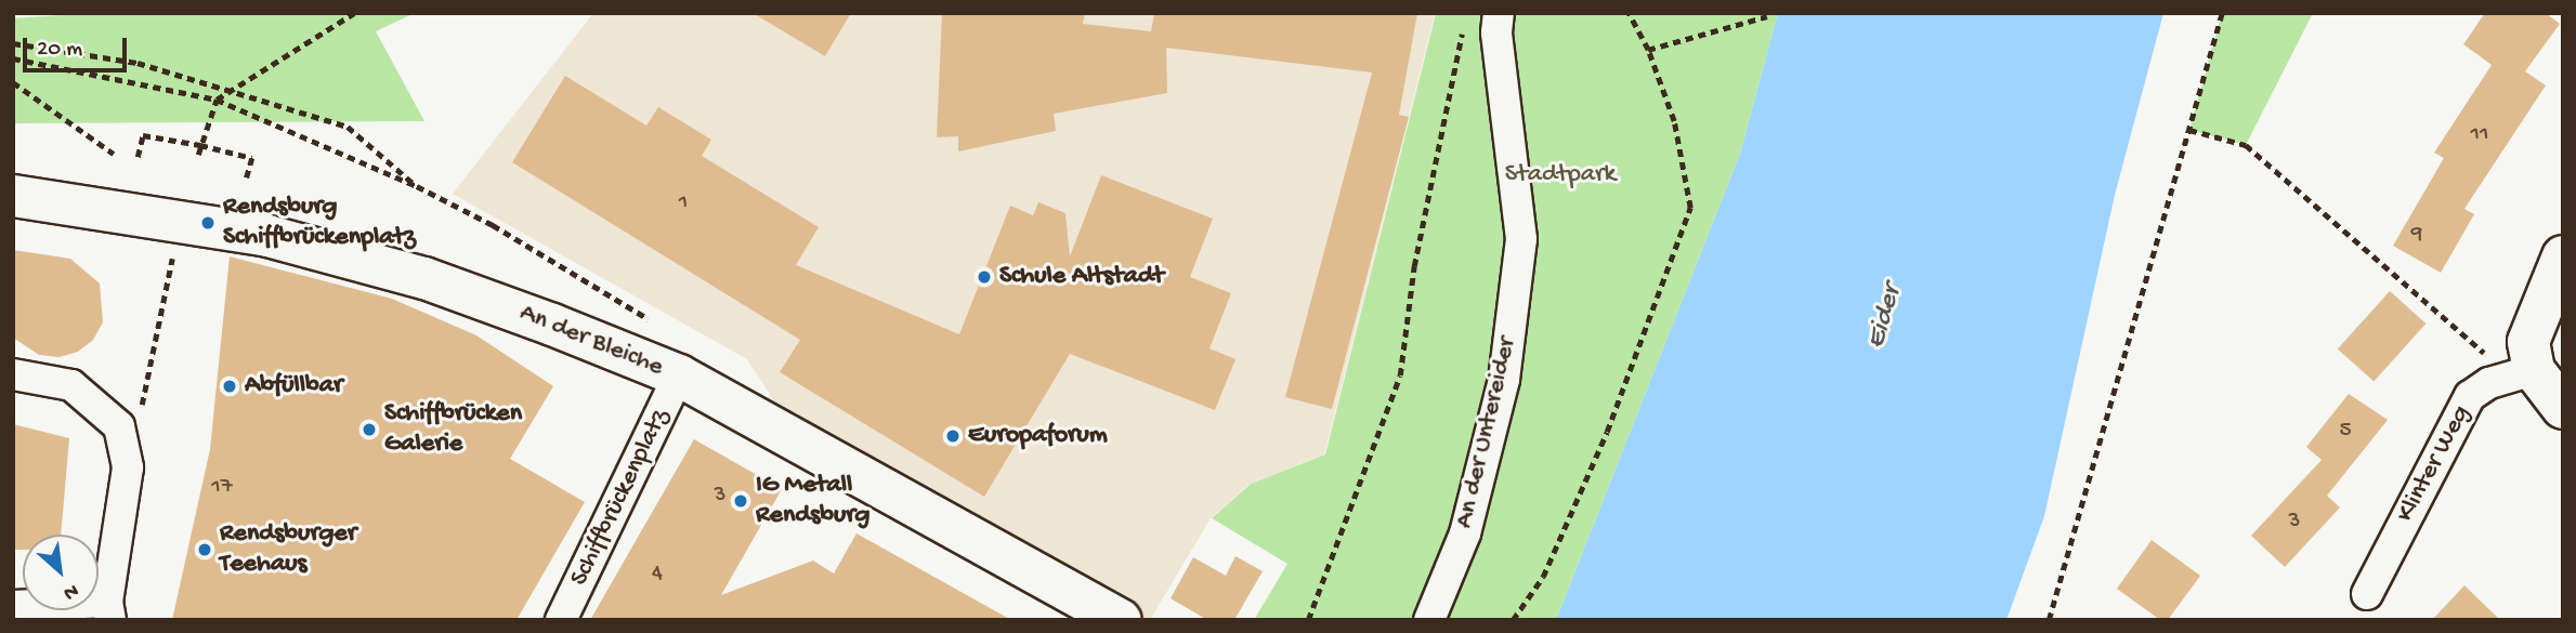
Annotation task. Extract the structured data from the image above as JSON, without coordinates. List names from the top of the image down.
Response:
{
  "streets": {
    "main road": ["An der Bleiche"],
    "street": ["An der Untereider", "Klinter Weg", "Schiffbrückenplatz"]
  },
  "crossings": [
    ["An der Bleiche", "Schiffbrückenplatz"]
  ],
  "water": ["Eider"],
  "parks": ["Stadtpark"],
  "places": [
    "Rendsburg Schiffbrückenplatz",
    "Schule Altstadt",
    "Abfüllbar",
    "Schiffbrücken Galerie",
    "Europaforum",
    "IG Metall Rendsburg",
    "Rendsburger Teehaus"
  ],
  "house_numbers": [
    "11",
    "1",
    "9",
    "5",
    "17",
    "3",
    "3",
    "4"
  ],
  "scale_bar": "20 m",
  "north": "bottom right"
}
